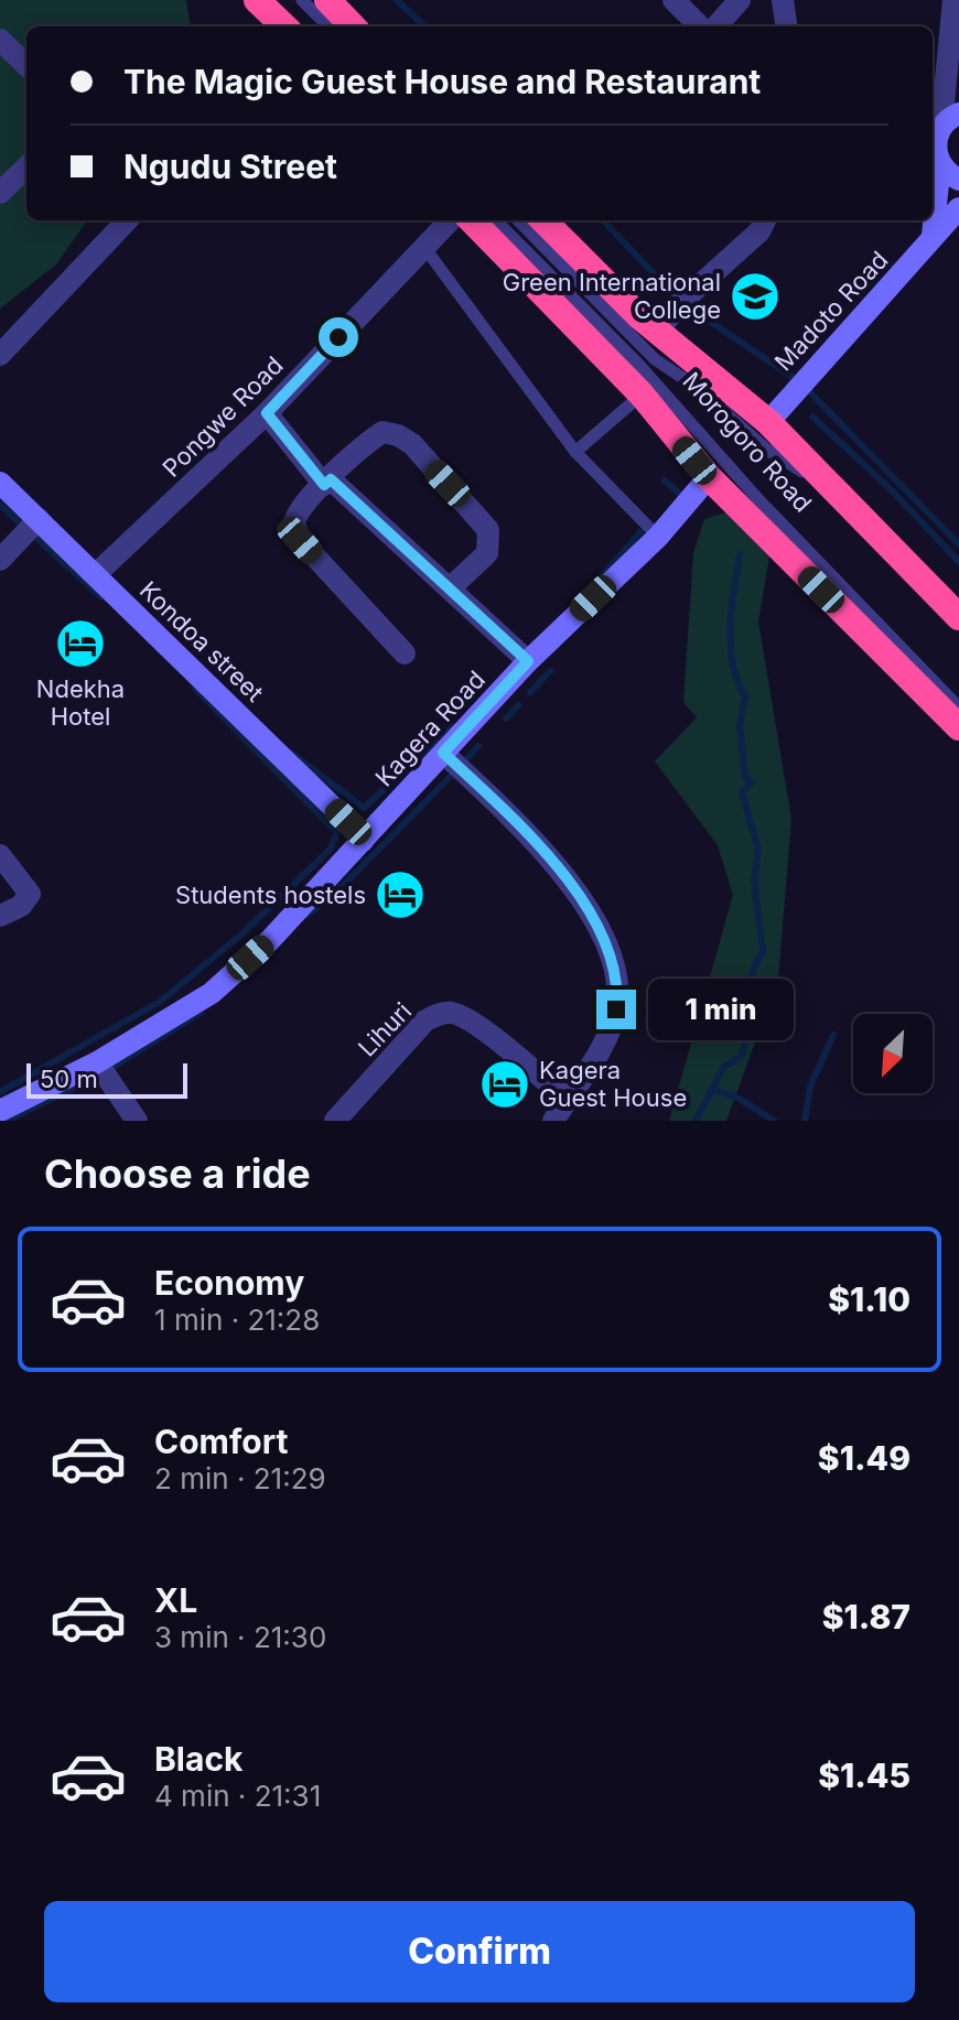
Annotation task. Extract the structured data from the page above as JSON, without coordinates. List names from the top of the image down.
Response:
{
  "streets": {
    "highway": ["Morogoro Road"],
    "street": [
      "Madoto Road",
      "Pongwe Road",
      "Kondoa street",
      "Kagera Road",
      "Lihuri"
    ]
  },
  "crossings": [
    ["Madoto Road", "Morogoro Road"],
    ["Pongwe Road", "Kondoa street"],
    ["Morogoro Road", "Kagera Road"],
    ["Kondoa street", "Kagera Road"]
  ],
  "places": {
    "school or university": ["Green International College"],
    "hotel": ["Ndekha Hotel", "Students hostels", "Kagera Guest House"]
  },
  "scale_bar": "50 m",
  "north": "bottom left",
  "page": {
    "banner": ["The Magic Guest House and Restaurant", "Ngudu Street"],
    "bubble": "1 min",
    "scale": "50 m",
    "heading": "Choose a ride",
    "list": [
      {
        "name": "Economy",
        "note": "1 min · 21:28",
        "value": "$1.10"
      },
      {
        "name": "Comfort",
        "note": "2 min · 21:29",
        "value": "$1.49"
      },
      {
        "name": "XL",
        "note": "3 min · 21:30",
        "value": "$1.87"
      },
      {
        "name": "Black",
        "note": "4 min · 21:31",
        "value": "$1.45"
      }
    ],
    "buttons": "Confirm"
  }
}
